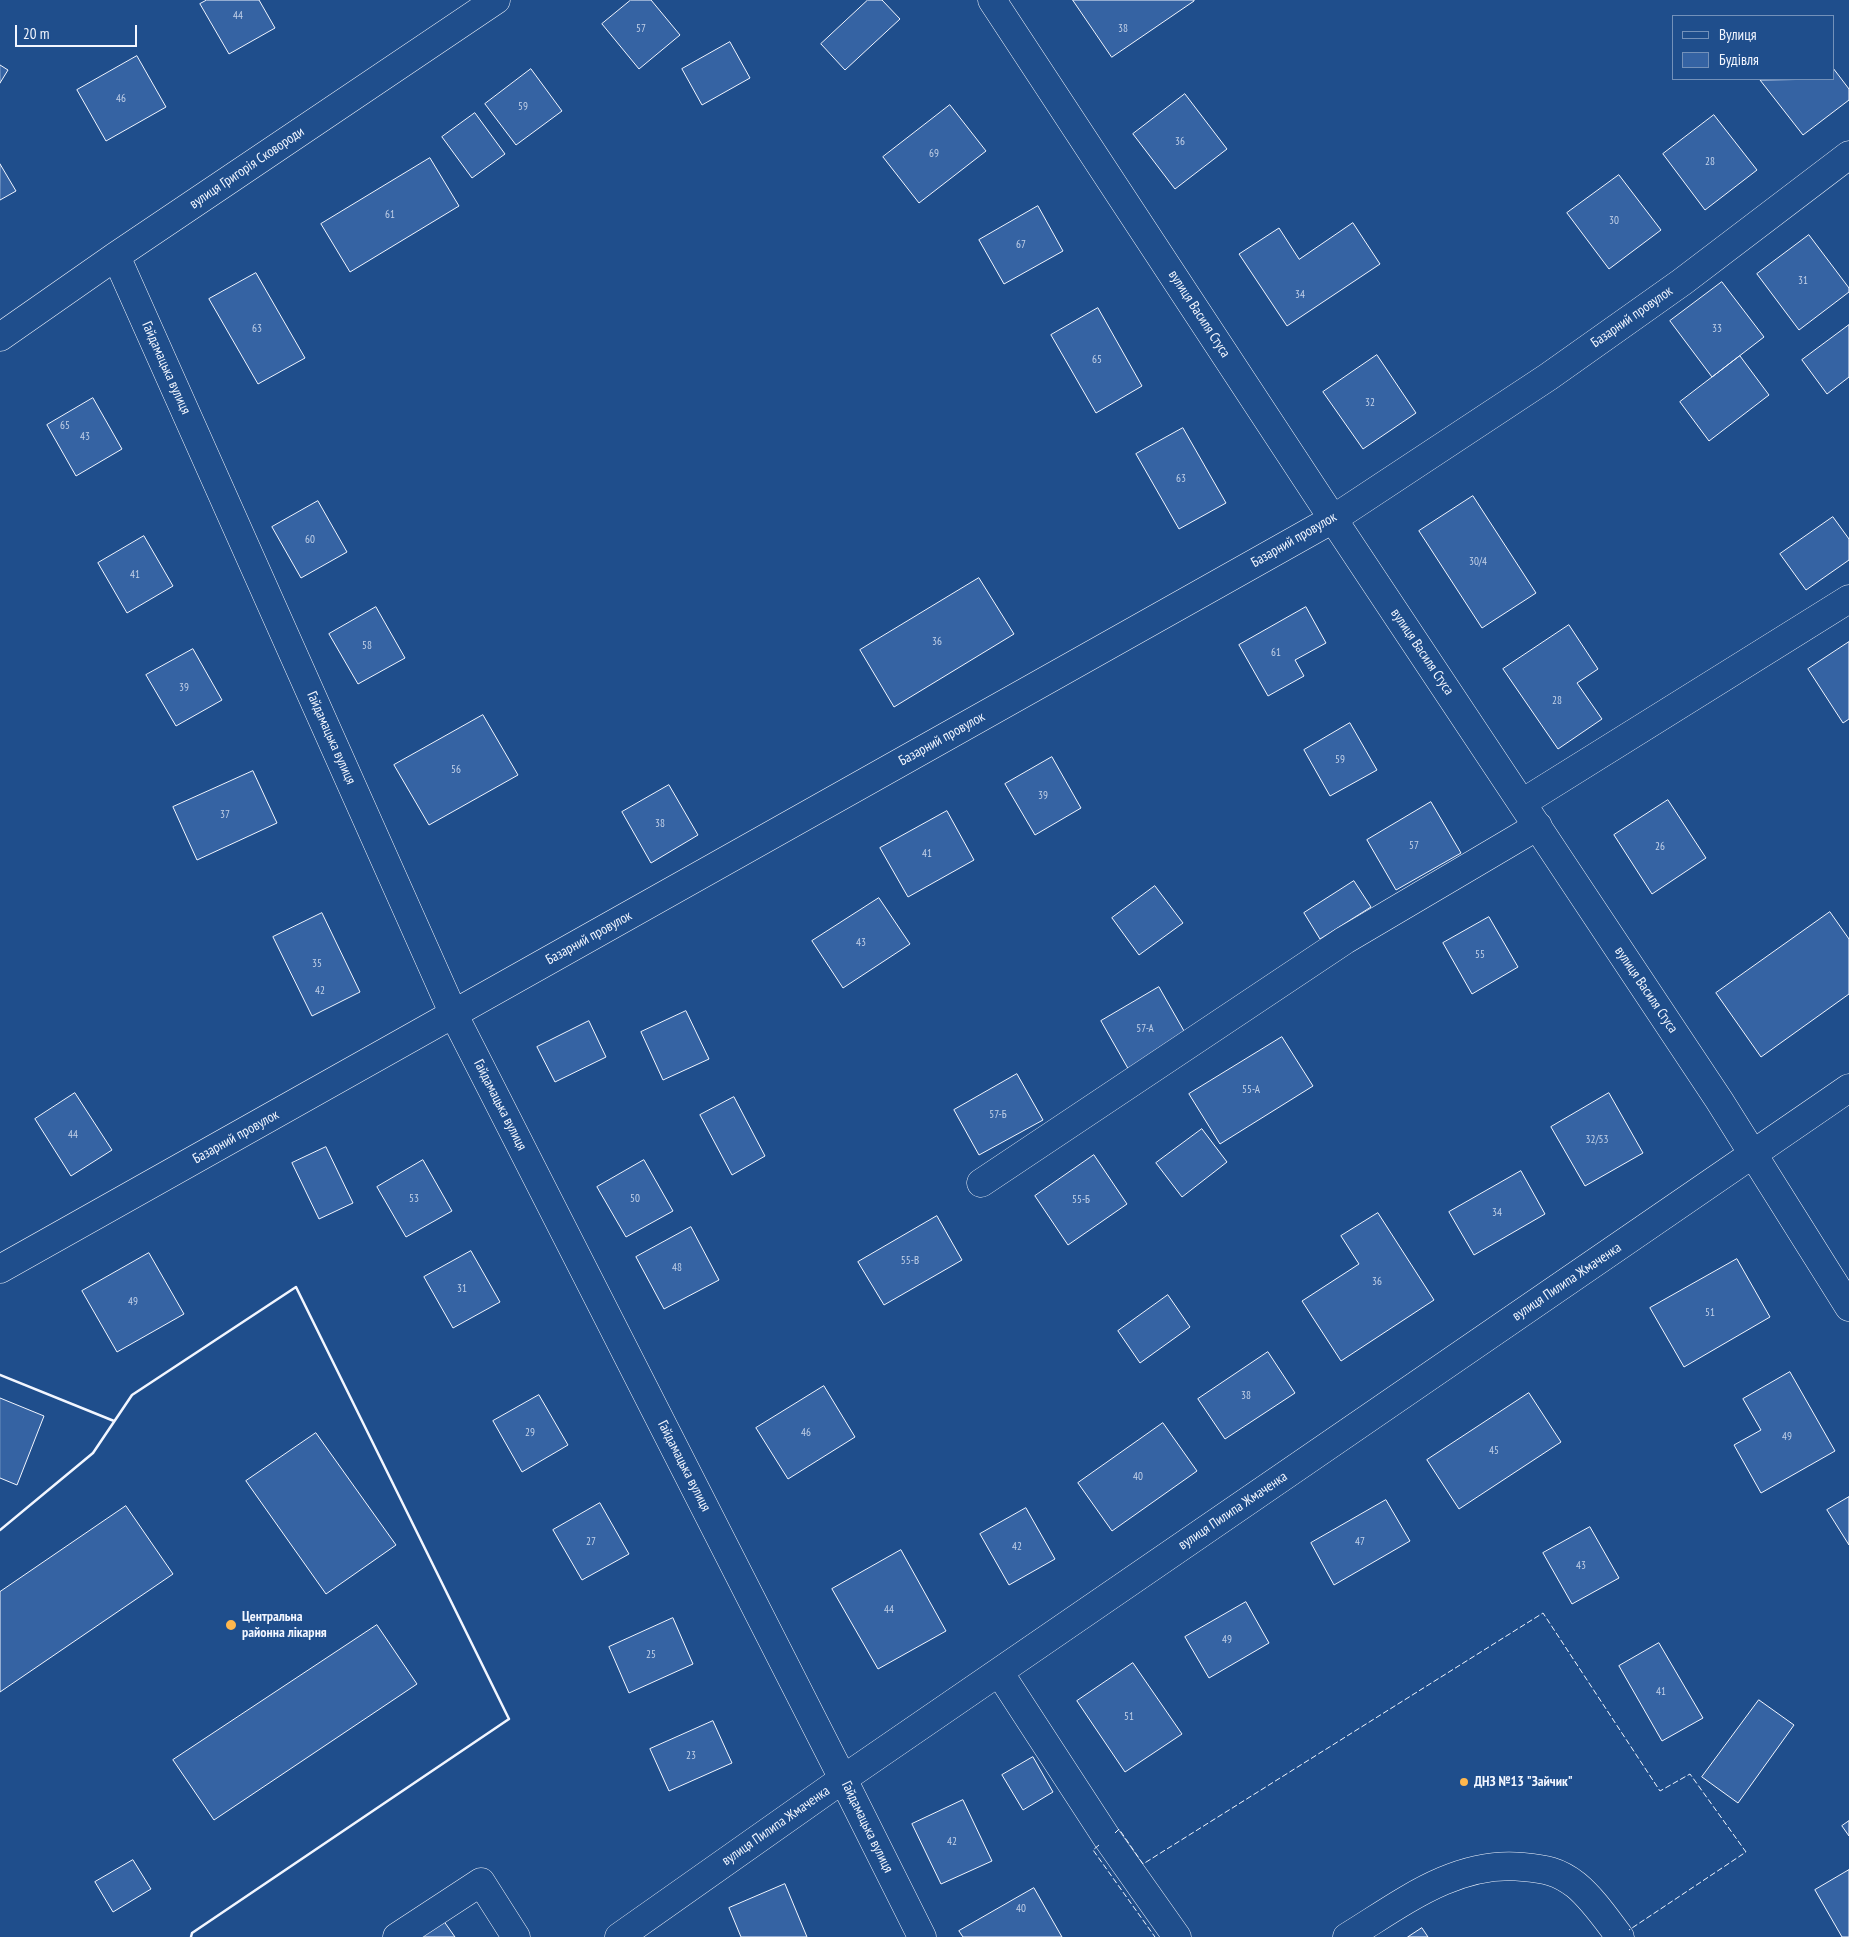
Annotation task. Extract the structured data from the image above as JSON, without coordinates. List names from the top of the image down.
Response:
{
  "streets": {
    "street": [
      "вулиця Григорія Сковороди",
      "вулиця Василя Стуса",
      "Базарний провулок",
      "Гайдамацька вулиця",
      "вулиця Пилипа Жмаченка"
    ]
  },
  "crossings": [
    ["вулиця Григорія Сковороди", "Гайдамацька вулиця"],
    ["вулиця Василя Стуса", "Базарний провулок"],
    ["вулиця Василя Стуса", "вулиця Пилипа Жмаченка"],
    ["Базарний провулок", "Гайдамацька вулиця"],
    ["Гайдамацька вулиця", "вулиця Пилипа Жмаченка"]
  ],
  "places": ["Центральна районна лікарня", "ДНЗ №13 \"Зайчик\""],
  "house_numbers": [
    "44",
    "57",
    "38",
    "46",
    "59",
    "36",
    "69",
    "28",
    "61",
    "30",
    "67",
    "31",
    "34",
    "63",
    "33",
    "65",
    "32",
    "65",
    "43",
    "63",
    "60",
    "30/4",
    "41",
    "36",
    "58",
    "61",
    "39",
    "28",
    "59",
    "56",
    "39",
    "37",
    "38",
    "57",
    "26",
    "41",
    "43",
    "55",
    "35",
    "42",
    "57-А",
    "55-А",
    "57-Б",
    "44",
    "32/53",
    "53",
    "50",
    "55-Б",
    "34",
    "55-В",
    "48",
    "36",
    "31",
    "49",
    "51",
    "38",
    "29",
    "46",
    "49",
    "45",
    "40",
    "27",
    "47",
    "42",
    "43",
    "44",
    "49",
    "25",
    "41",
    "51",
    "23",
    "42",
    "40"
  ],
  "legend": ["Вулиця", "Будівля"],
  "scale_bar": "20 m"
}
